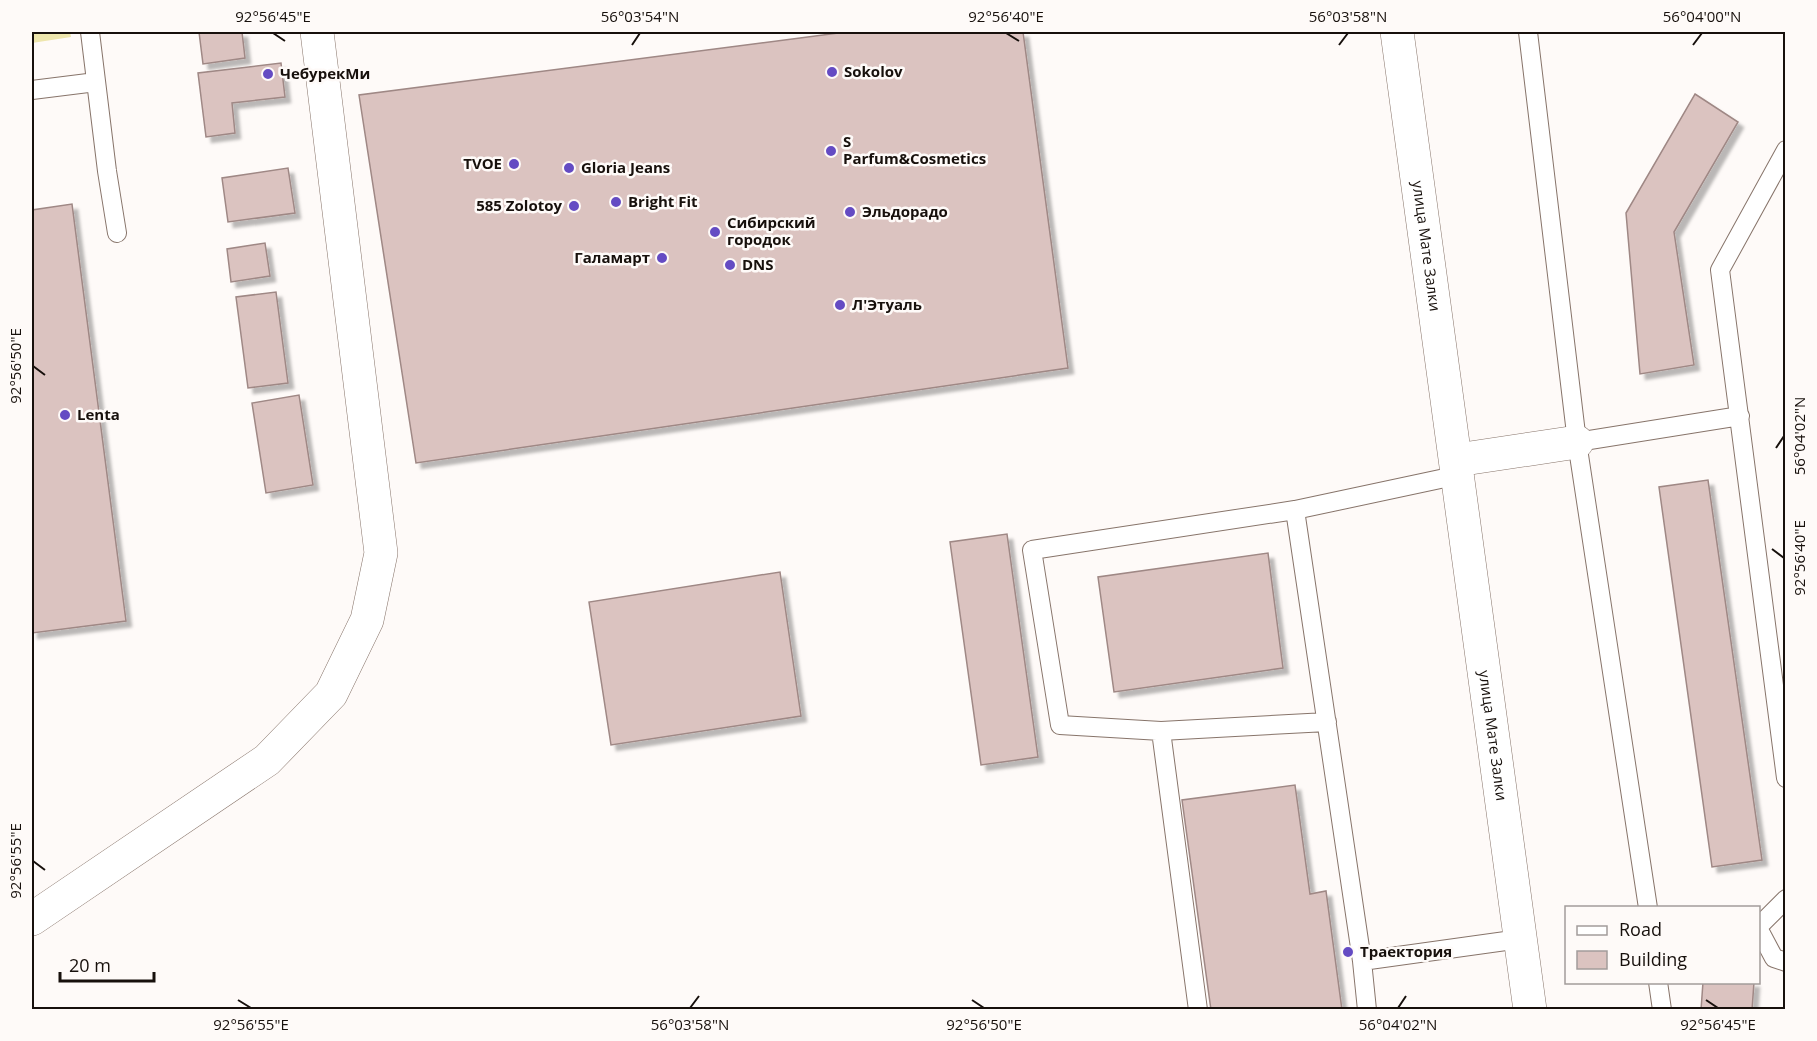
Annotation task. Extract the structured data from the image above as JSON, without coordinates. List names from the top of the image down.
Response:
{
  "streets": {
    "street": ["улица Мате Залки"]
  },
  "places": [
    "Sokolov",
    "ЧебурекМи",
    "S Parfum&Cosmetics",
    "TVOE",
    "Gloria Jeans",
    "Bright Fit",
    "585 Zolotoy",
    "Эльдорадо",
    "Сибирский городок",
    "Галамарт",
    "DNS",
    "Л'Этуаль",
    "Lenta",
    "Траектория"
  ],
  "legend": ["Road", "Building"],
  "scale_bar": "20 m",
  "coordinates": [
    "92°56'45\"E",
    "56°03'54\"N",
    "92°56'40\"E",
    "56°03'58\"N",
    "56°04'00\"N",
    "92°56'50\"E",
    "56°04'02\"N",
    "92°56'55\"E"
  ]
}
